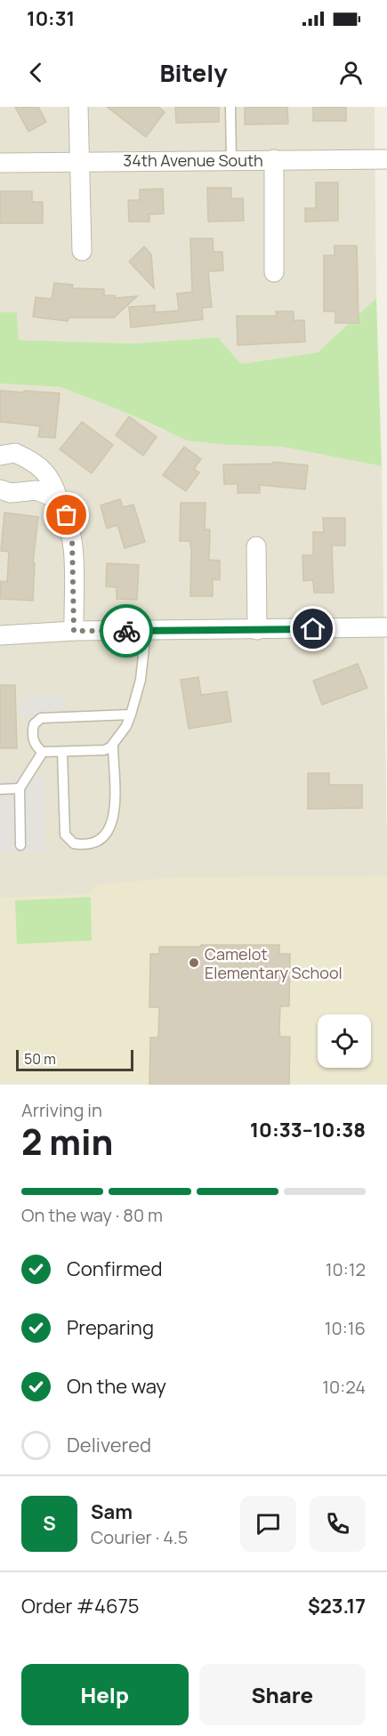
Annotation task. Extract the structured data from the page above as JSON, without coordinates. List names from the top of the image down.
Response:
{
  "streets": {
    "street": ["34th Avenue South"]
  },
  "places": ["Camelot Elementary School"],
  "scale_bar": "50 m",
  "page": {
    "status": "10:31",
    "header": "Bitely",
    "scale": "50 m",
    "heading": ["2 min", "Arriving in", "10:33–10:38"],
    "panel": [
      "Sam",
      "Courier · 4.5",
      "Order #4675",
      "$23.17"
    ],
    "bar": "On the way · 80 m",
    "list": [
      ["Confirmed", "10:12"],
      ["Preparing", "10:16"],
      ["On the way", "10:24"],
      "Delivered"
    ],
    "round": "S",
    "buttons": ["Help", "Share"]
  }
}
